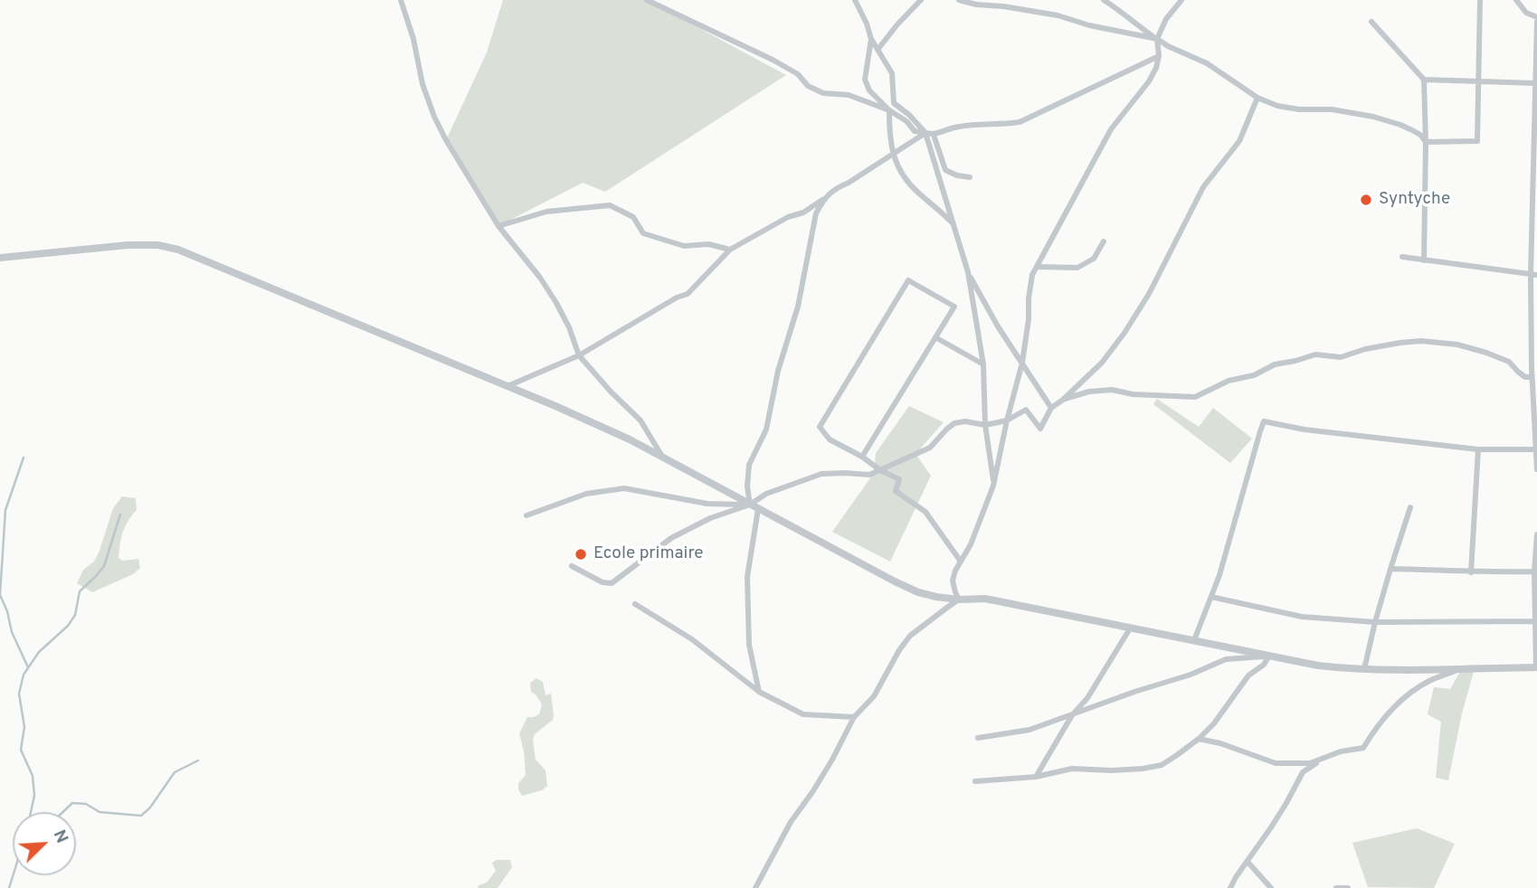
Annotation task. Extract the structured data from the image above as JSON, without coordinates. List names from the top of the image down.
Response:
{
  "places": ["Syntyche", "Ecole primaire"],
  "north": "top right"
}
